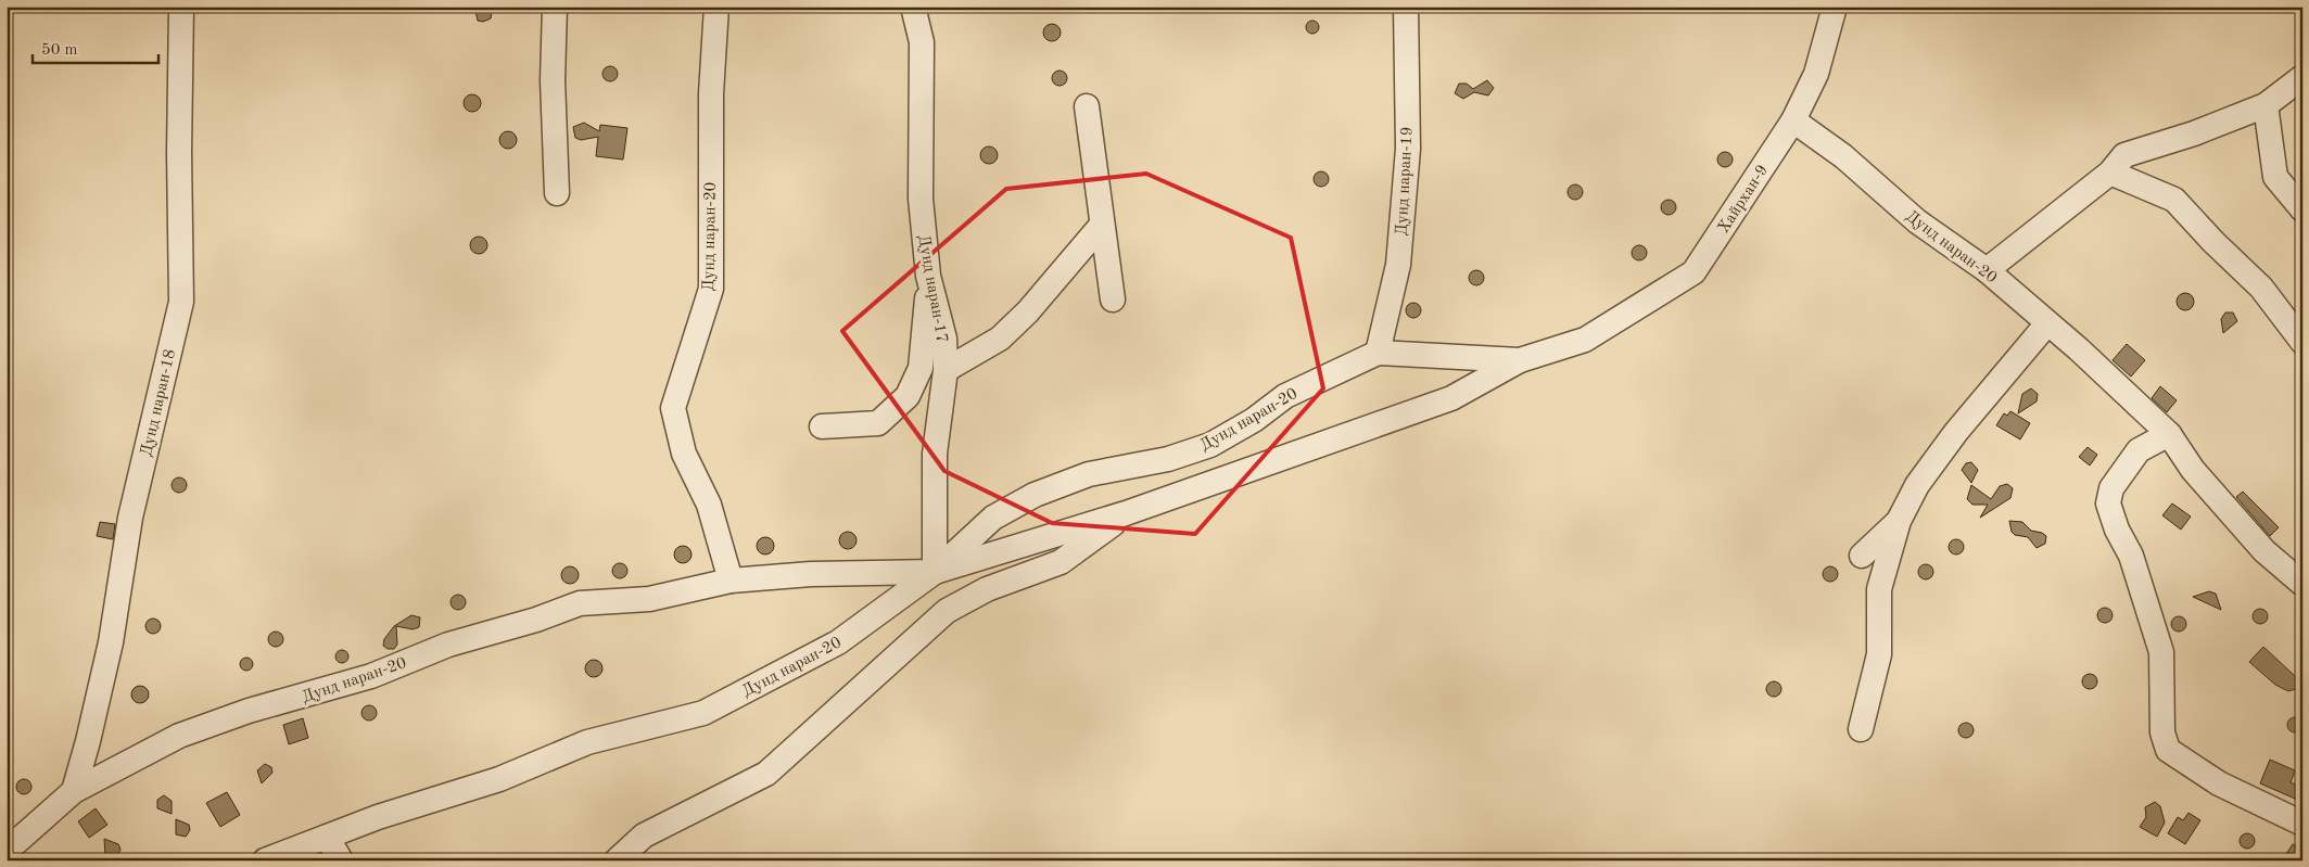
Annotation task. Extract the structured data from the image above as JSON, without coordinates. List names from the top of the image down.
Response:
{
  "streets": {
    "street": [
      "Дунд наран-19",
      "Хайрхан-9",
      "Дунд наран-20",
      "Дунд наран-17",
      "Дунд наран-18"
    ]
  },
  "crossings": [
    ["Дунд наран-19", "Дунд наран-20"],
    ["Хайрхан-9", "Дунд наран-20"],
    ["Дунд наран-20", "Дунд наран-17"],
    ["Дунд наран-20", "Дунд наран-18"]
  ],
  "scale_bar": "50 m"
}
